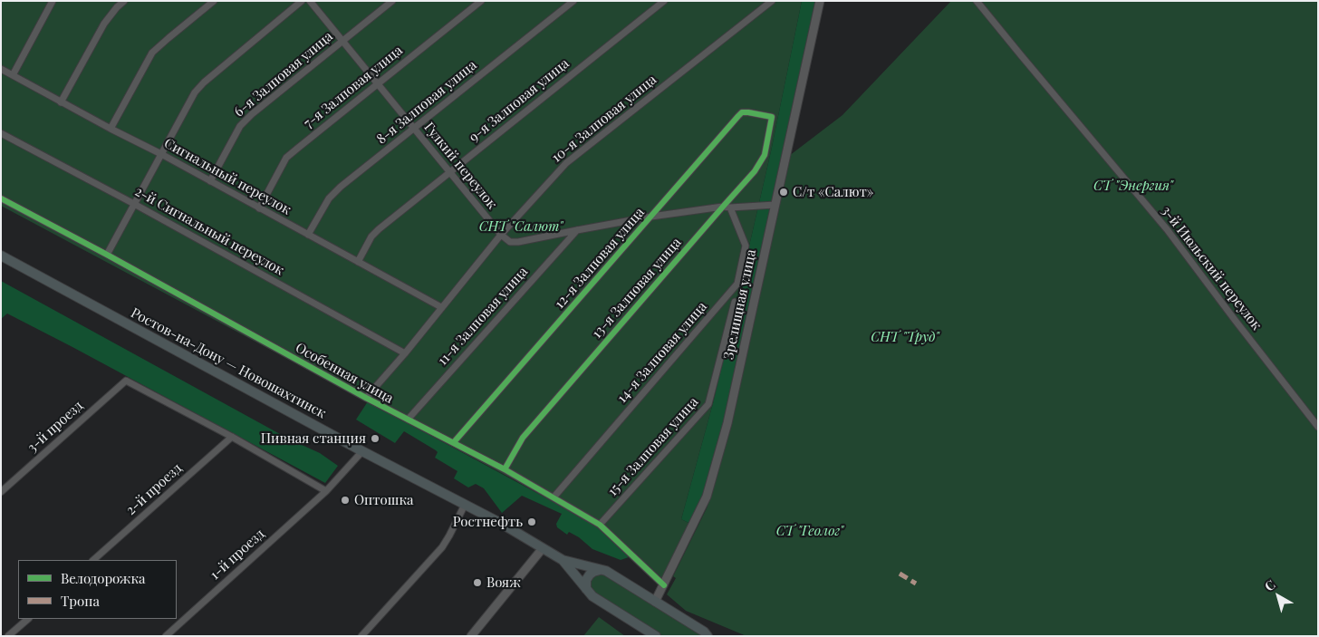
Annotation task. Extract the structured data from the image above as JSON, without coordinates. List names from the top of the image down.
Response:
{
  "streets": {
    "main road": ["Ростов-на-Дону — Новошахтинск"],
    "street": [
      "6-я Залповая улица",
      "7-я Залповая улица",
      "9-я Залповая улица",
      "8-я Залповая улица",
      "10-я Залповая улица",
      "Гулкий переулок",
      "Сигнальный переулок",
      "2-й Сигнальный переулок",
      "12-я Залповая улица",
      "3-й Июльский переулок",
      "13-я Залповая улица",
      "Зрелищная улица",
      "11-я Залповая улица",
      "14-я Залповая улица",
      "Особенная улица",
      "3-й проезд",
      "15-я Залповая улица",
      "2-й проезд",
      "1-й проезд"
    ]
  },
  "crossings": [
    ["6-я Залповая улица", "Гулкий переулок"],
    ["6-я Залповая улица", "Сигнальный переулок"],
    ["7-я Залповая улица", "Гулкий переулок"],
    ["7-я Залповая улица", "Сигнальный переулок"],
    ["9-я Залповая улица", "Гулкий переулок"],
    ["9-я Залповая улица", "Сигнальный переулок"],
    ["8-я Залповая улица", "Гулкий переулок"],
    ["8-я Залповая улица", "Сигнальный переулок"],
    ["10-я Залповая улица", "Гулкий переулок"],
    ["10-я Залповая улица", "Сигнальный переулок"],
    ["10-я Залповая улица", "2-й Сигнальный переулок"],
    ["10-я Залповая улица", "Особенная улица"],
    ["12-я Залповая улица", "13-я Залповая улица"],
    ["12-я Залповая улица", "Особенная улица"],
    ["13-я Залповая улица", "Особенная улица"],
    ["Зрелищная улица", "Особенная улица"],
    ["11-я Залповая улица", "Особенная улица"],
    ["14-я Залповая улица", "Особенная улица"],
    ["Ростов-на-Дону — Новошахтинск", "1-й проезд"],
    ["Особенная улица", "15-я Залповая улица"],
    ["3-й проезд", "2-й проезд"]
  ],
  "parks": [
    "СТ \"Энергия\"",
    "СНТ \"Салют\"",
    "СНТ \"Труд\"",
    "СТ \"Геолог\""
  ],
  "places": [
    "С/т «Салют»",
    "Пивная станция",
    "Оптошка",
    "Ростнефть",
    "Вояж"
  ],
  "legend": ["Велодорожка", "Тропа"],
  "north": "top left"
}
